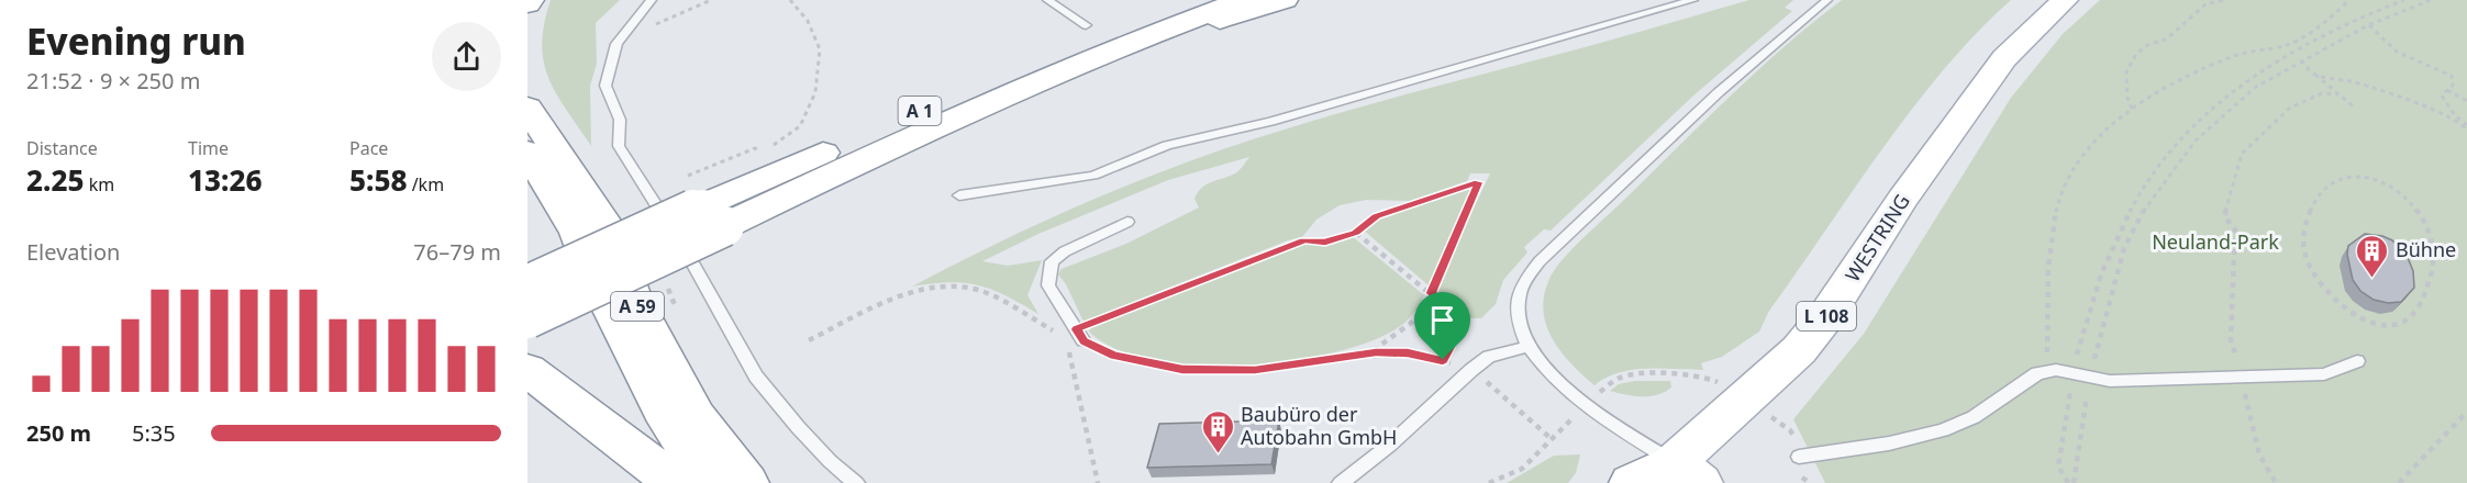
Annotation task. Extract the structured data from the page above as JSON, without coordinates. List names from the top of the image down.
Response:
{
  "streets": {
    "main road": [
      "A 1",
      "WESTRING",
      "A 59",
      "L 108"
    ]
  },
  "parks": ["Neuland-Park"],
  "places": {
    "building": ["Bühne", "Baubüro der Autobahn GmbH"]
  },
  "page": {
    "heading": ["Evening run", "21:52 · 9 × 250 m"],
    "stats": [
      ["Distance", "2.25 km"],
      ["Time", "13:26"],
      ["Pace", "5:58 /km"]
    ],
    "chart": ["Elevation", "76–79 m"],
    "list": [
      {
        "name": "250 m",
        "note": "5:35"
      }
    ]
  }
}
